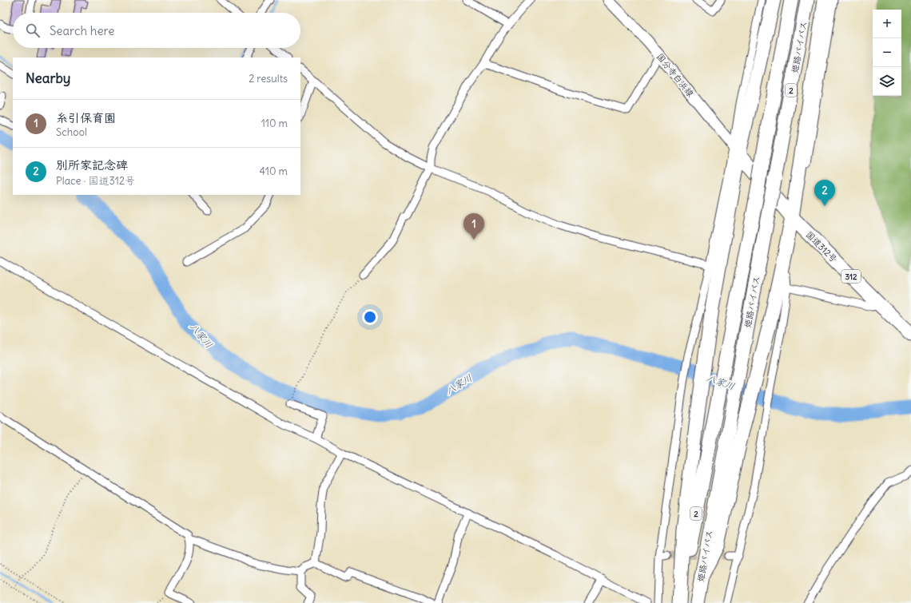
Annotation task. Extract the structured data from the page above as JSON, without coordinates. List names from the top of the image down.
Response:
{
  "streets": {
    "highway": [
      "姫路バイパス",
      "2",
      "国道312号",
      "312"
    ],
    "main road": ["国分寺白浜線"]
  },
  "crossings": [
    ["国分寺白浜線", "国道312号"]
  ],
  "water": ["八家川"],
  "page": {
    "map_buttons": ["+", "−"],
    "search": "Search here",
    "heading": ["Nearby", "2 results"],
    "list": [
      {
        "mark": "1",
        "name": "糸引保育園",
        "note": "School",
        "value": "110 m"
      },
      {
        "mark": "2",
        "name": "別所家記念碑",
        "note": "Place · 国道312号",
        "value": "410 m"
      }
    ],
    "pins": ["2", "1"]
  }
}
